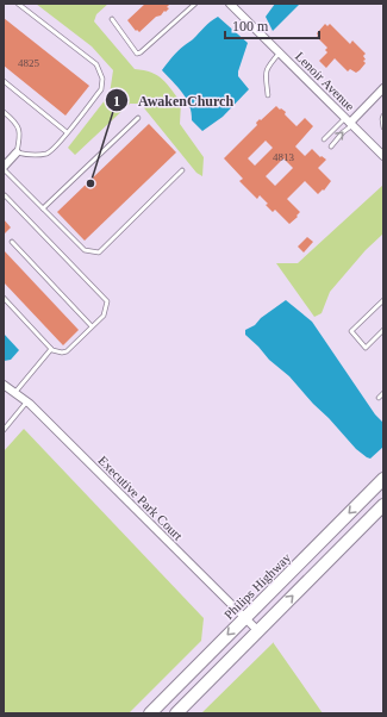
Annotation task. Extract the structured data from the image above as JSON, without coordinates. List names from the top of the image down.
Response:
{
  "streets": {
    "main road": ["Philips Highway"],
    "street": ["Lenoir Avenue", "Executive Park Court"]
  },
  "crossings": [
    ["Executive Park Court", "Philips Highway"]
  ],
  "places": ["AwakenChurch"],
  "house_numbers": ["4825", "4813"],
  "scale_bar": "100 m"
}
